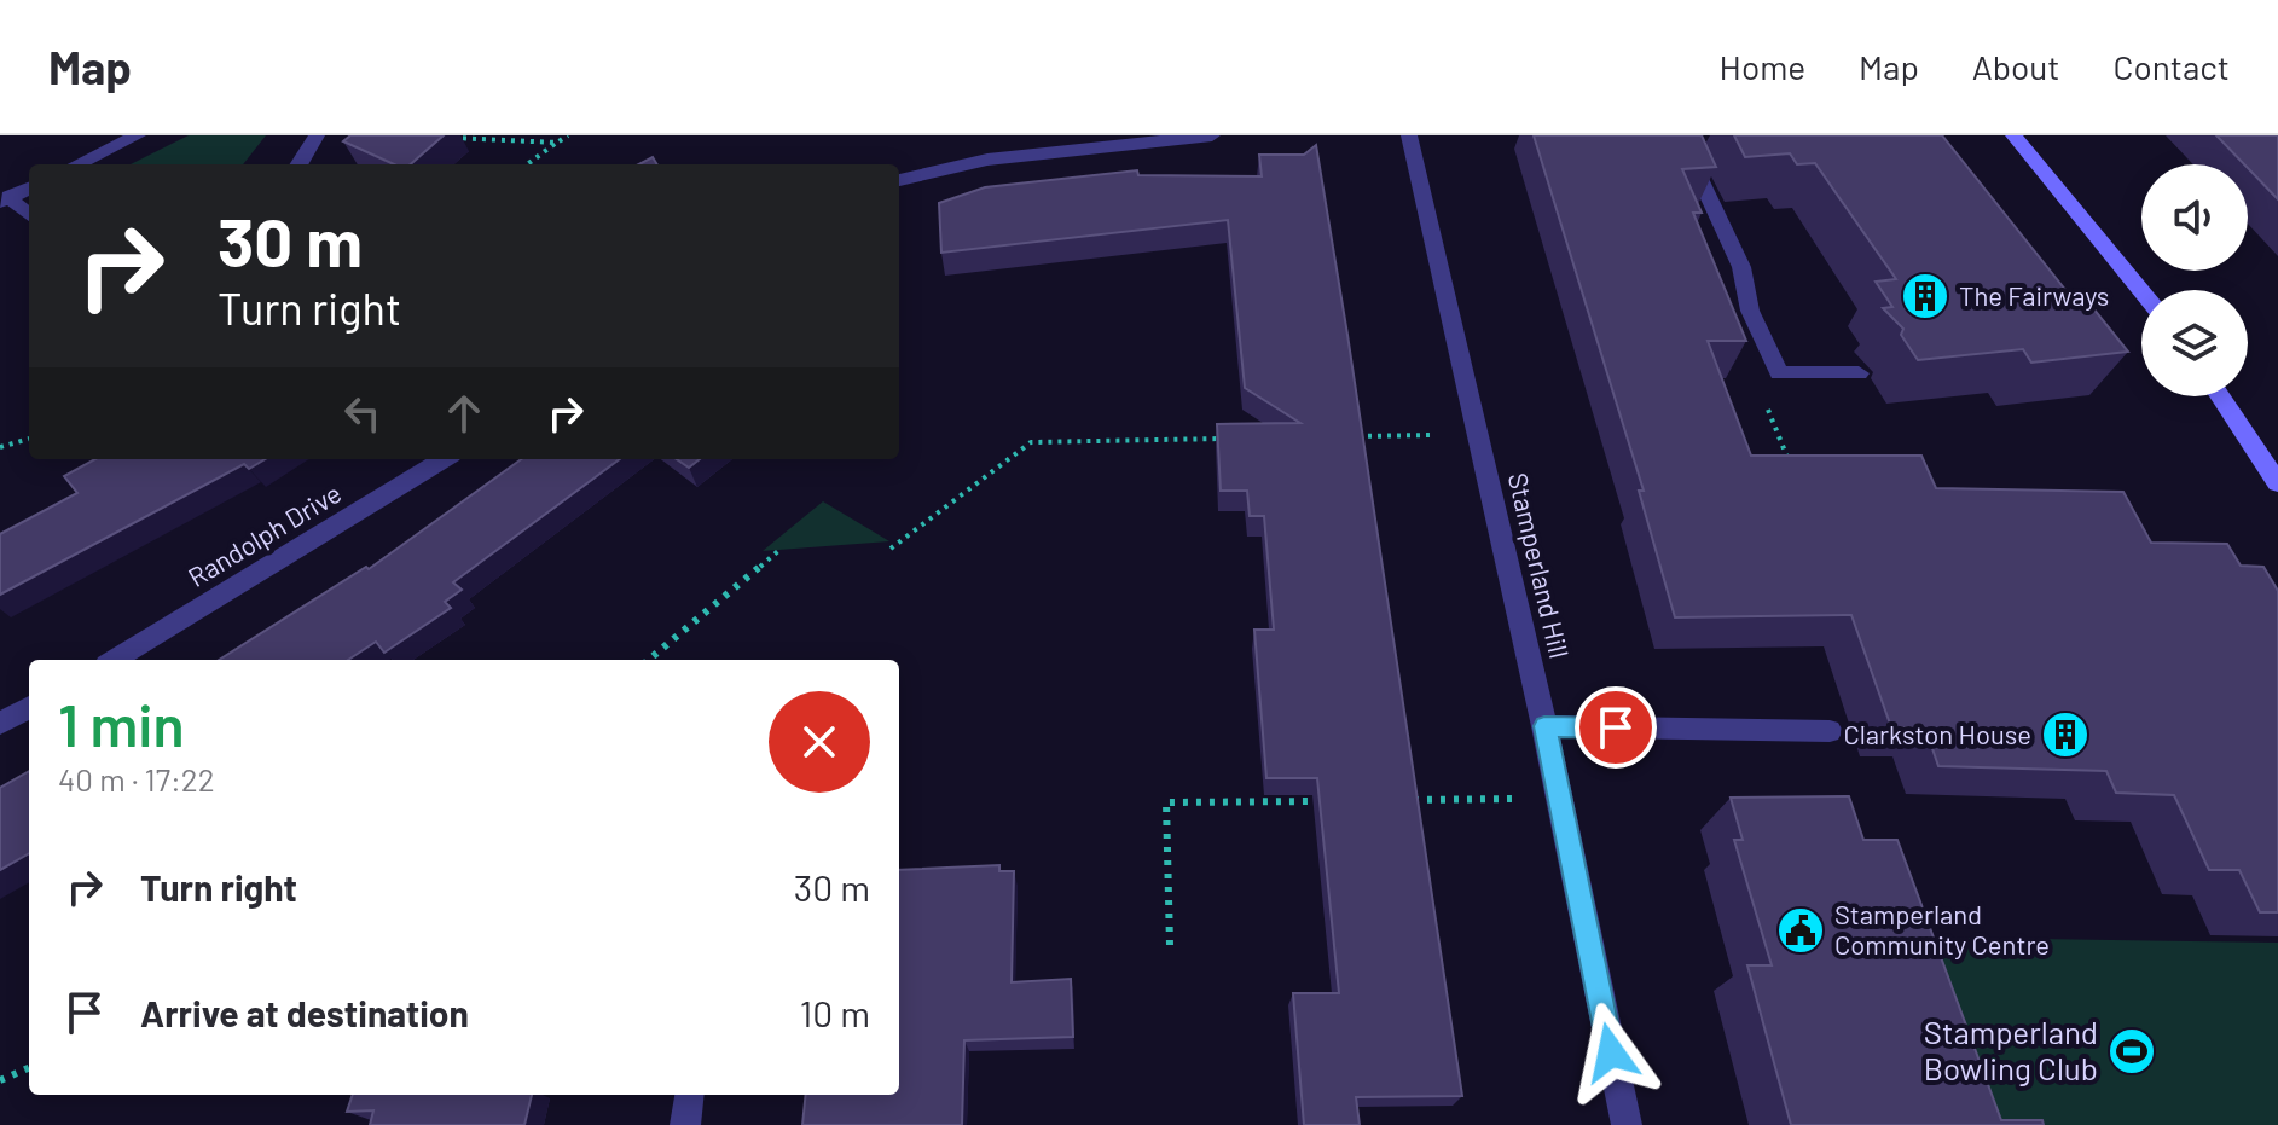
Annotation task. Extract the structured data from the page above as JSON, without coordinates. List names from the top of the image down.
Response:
{
  "streets": {
    "street": ["Randolph Drive", "Stamperland Hill"]
  },
  "places": {
    "building": ["The Fairways", "Clarkston House"],
    "public building": ["Stamperland Community Centre"],
    "sports": ["Stamperland Bowling Club"]
  },
  "page": {
    "header": "Map",
    "nav": [
      "Home",
      "Map",
      "About",
      "Contact"
    ],
    "turn": ["30 m", "Turn right"],
    "heading": ["1 min", "40 m · 17:22"],
    "list": [
      {
        "name": "Turn right",
        "value": "30 m"
      },
      {
        "name": "Arrive at destination",
        "value": "10 m"
      }
    ]
  }
}
